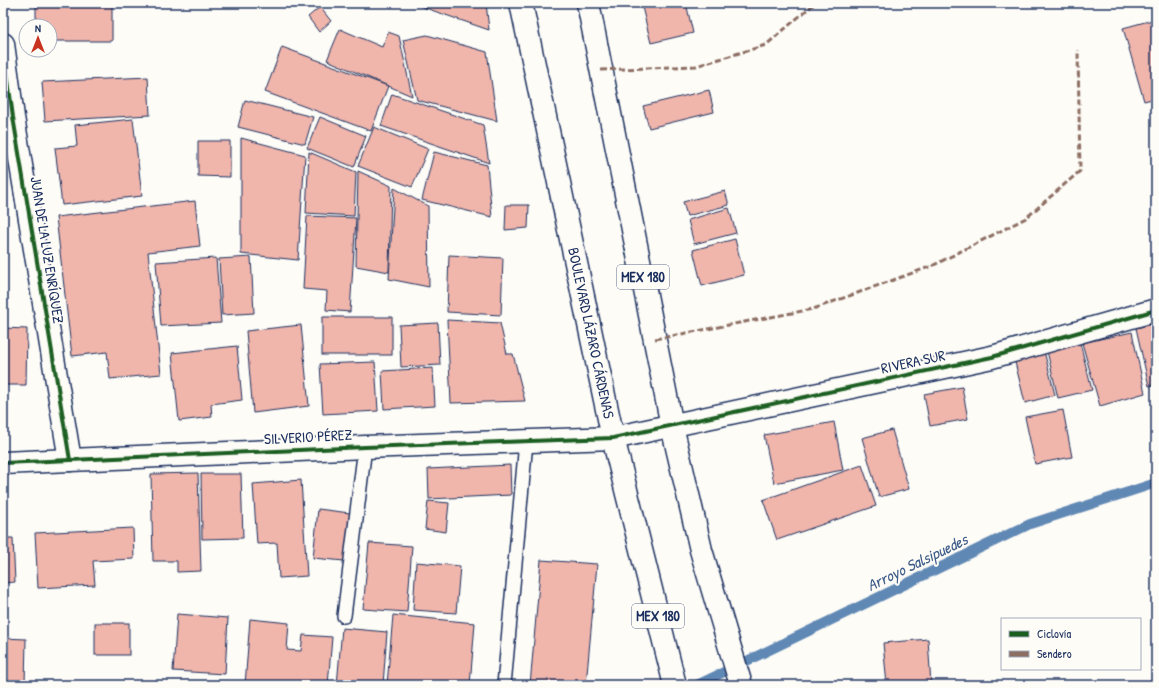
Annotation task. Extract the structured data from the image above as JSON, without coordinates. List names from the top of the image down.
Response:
{
  "streets": {
    "street": [
      "JUAN DE LA LUZ ENRÍQUEZ",
      "MEX 180",
      "BOULEVARD LÁZARO CÁRDENAS",
      "RIVERA SUR",
      "SILVERIO PÉREZ"
    ]
  },
  "crossings": [
    ["JUAN DE LA LUZ ENRÍQUEZ", "SILVERIO PÉREZ"],
    ["MEX 180", "RIVERA SUR"],
    ["BOULEVARD LÁZARO CÁRDENAS", "RIVERA SUR"],
    ["BOULEVARD LÁZARO CÁRDENAS", "SILVERIO PÉREZ"],
    ["RIVERA SUR", "SILVERIO PÉREZ"]
  ],
  "water": ["Arroyo Salsipuedes"],
  "legend": ["Ciclovía", "Sendero"],
  "north": "top"
}
